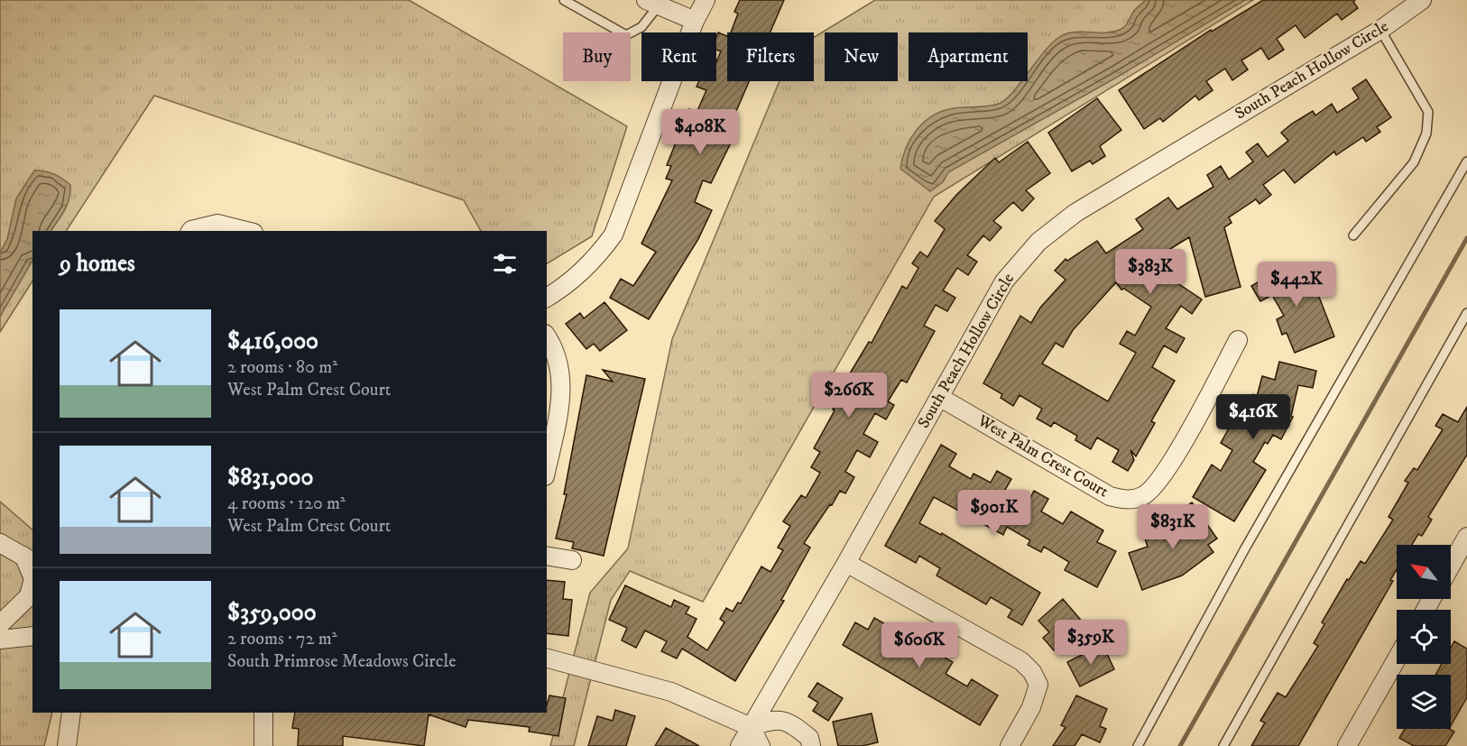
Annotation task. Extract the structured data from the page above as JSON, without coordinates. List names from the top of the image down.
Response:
{
  "streets": {
    "street": ["South Peach Hollow Circle", "West Palm Crest Court"]
  },
  "crossings": [
    ["South Peach Hollow Circle", "West Palm Crest Court"]
  ],
  "north": "top left",
  "page": {
    "chip": [
      "Buy",
      "Rent",
      "Filters",
      "New",
      "Apartment"
    ],
    "price": [
      "$408K",
      "$383K",
      "$442K",
      "$266K",
      "$416K",
      "$901K",
      "$831K",
      "$359K",
      "$606K"
    ],
    "heading": "9 homes",
    "list": [
      {
        "name": "$416,000",
        "note": "2 rooms · 80 m² · West Palm Crest Court"
      },
      {
        "name": "$831,000",
        "note": "4 rooms · 120 m² · West Palm Crest Court"
      },
      {
        "name": "$359,000",
        "note": "2 rooms · 72 m² · South Primrose Meadows Circle"
      }
    ]
  }
}
